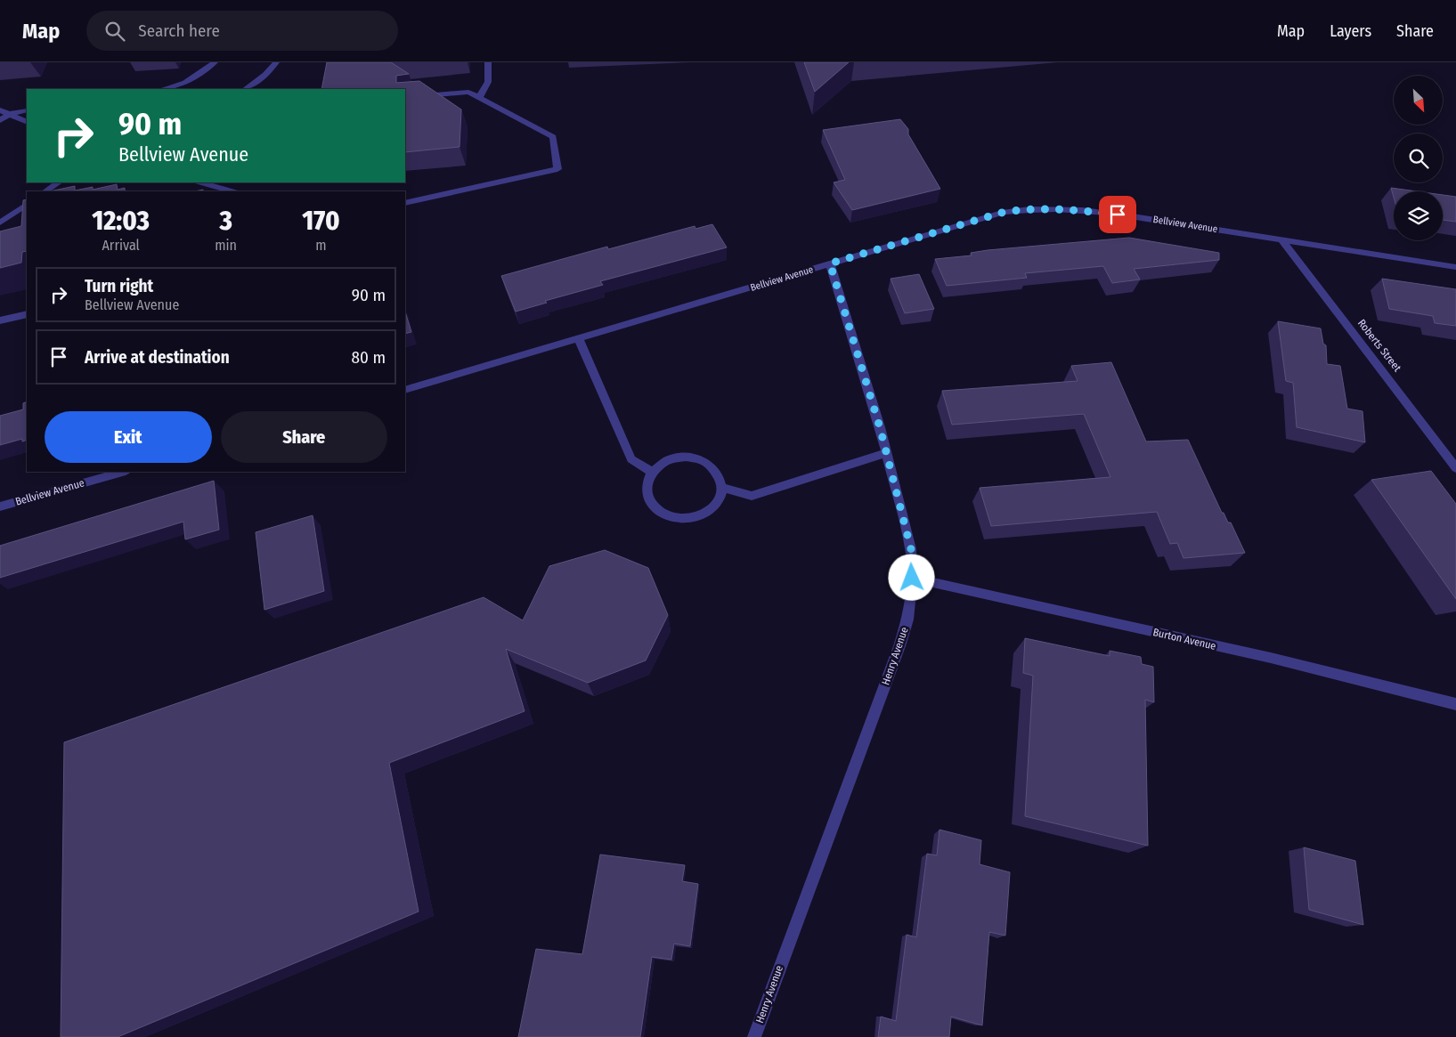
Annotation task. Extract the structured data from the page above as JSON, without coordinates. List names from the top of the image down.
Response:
{
  "streets": {
    "street": [
      "Bellview Avenue",
      "Roberts Street",
      "Burton Avenue",
      "Henry Avenue"
    ]
  },
  "crossings": [
    ["Bellview Avenue", "Roberts Street"],
    ["Bellview Avenue", "Henry Avenue"],
    ["Burton Avenue", "Henry Avenue"]
  ],
  "north": "bottom right",
  "page": {
    "header": "Map",
    "search": "Search here",
    "nav": ["Map", "Layers", "Share"],
    "turn": ["90 m", "Bellview Avenue"],
    "eta": [
      "12:03",
      "Arrival",
      "3",
      "min",
      "170",
      "m"
    ],
    "list": [
      {
        "name": "Turn right",
        "note": "Bellview Avenue",
        "value": "90 m"
      },
      {
        "name": "Arrive at destination",
        "value": "80 m"
      }
    ],
    "buttons": ["Exit", "Share"]
  }
}
